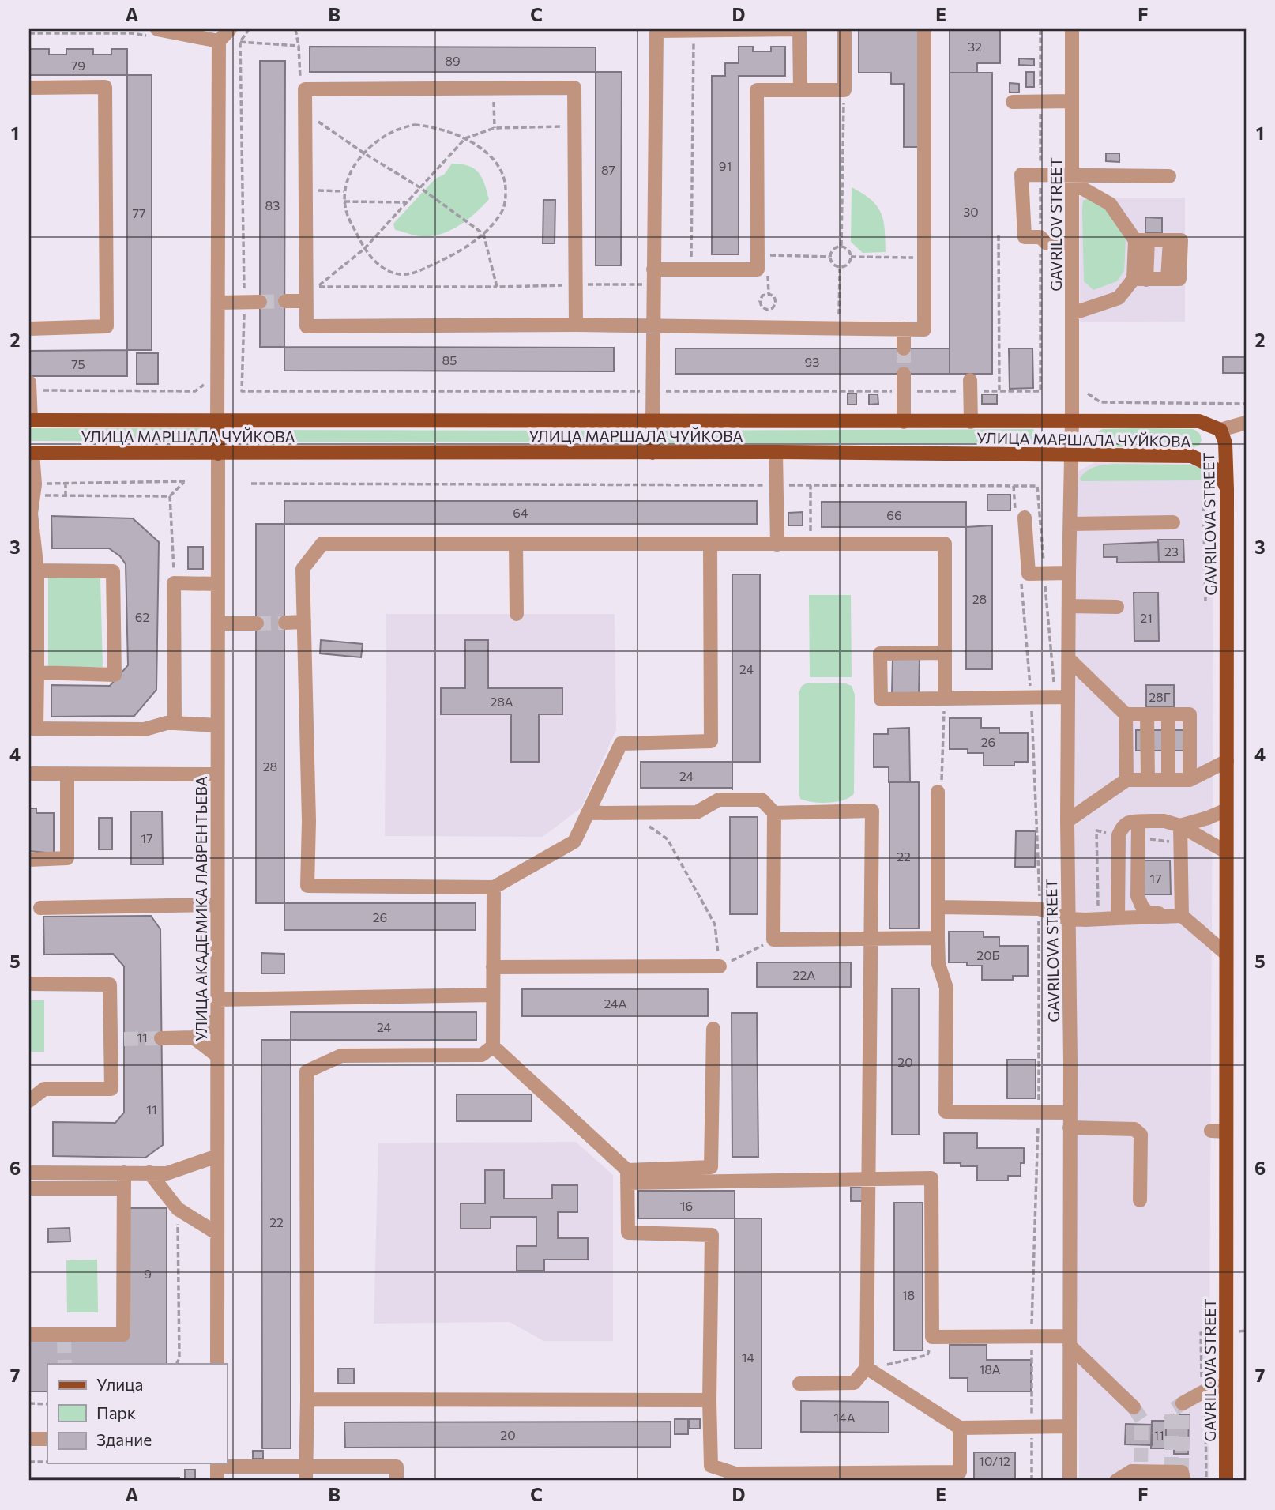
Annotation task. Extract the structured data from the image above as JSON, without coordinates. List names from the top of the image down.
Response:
{
  "streets": {
    "main road": ["УЛИЦА МАРШАЛА ЧУЙКОВА", "GAVRILOVA STREET"],
    "street": ["GAVRILOV STREET", "УЛИЦА АКАДЕМИКА ЛАВРЕНТЬЕВА"]
  },
  "crossings": [
    ["GAVRILOV STREET", "УЛИЦА МАРШАЛА ЧУЙКОВА"],
    ["GAVRILOV STREET", "GAVRILOVA STREET"],
    ["УЛИЦА МАРШАЛА ЧУЙКОВА", "GAVRILOVA STREET"],
    ["УЛИЦА МАРШАЛА ЧУЙКОВА", "УЛИЦА АКАДЕМИКА ЛАВРЕНТЬЕВА"]
  ],
  "house_numbers": [
    "32",
    "89",
    "79",
    "91",
    "87",
    "83",
    "30",
    "77",
    "85",
    "93",
    "75",
    "64",
    "66",
    "23",
    "28",
    "62",
    "21",
    "24",
    "28Г",
    "28А",
    "26",
    "28",
    "24",
    "17",
    "22",
    "17",
    "26",
    "20Б",
    "22А",
    "24А",
    "24",
    "11",
    "20",
    "11",
    "16",
    "22",
    "9",
    "18",
    "14",
    "18А",
    "14А",
    "20",
    "11",
    "10/12"
  ],
  "legend": ["Улица", "Парк", "Здание"],
  "grid": {
    "columns": [
      "A",
      "B",
      "C",
      "D",
      "E",
      "F"
    ],
    "rows": [
      "1",
      "2",
      "3",
      "4",
      "5",
      "6",
      "7"
    ]
  }
}
